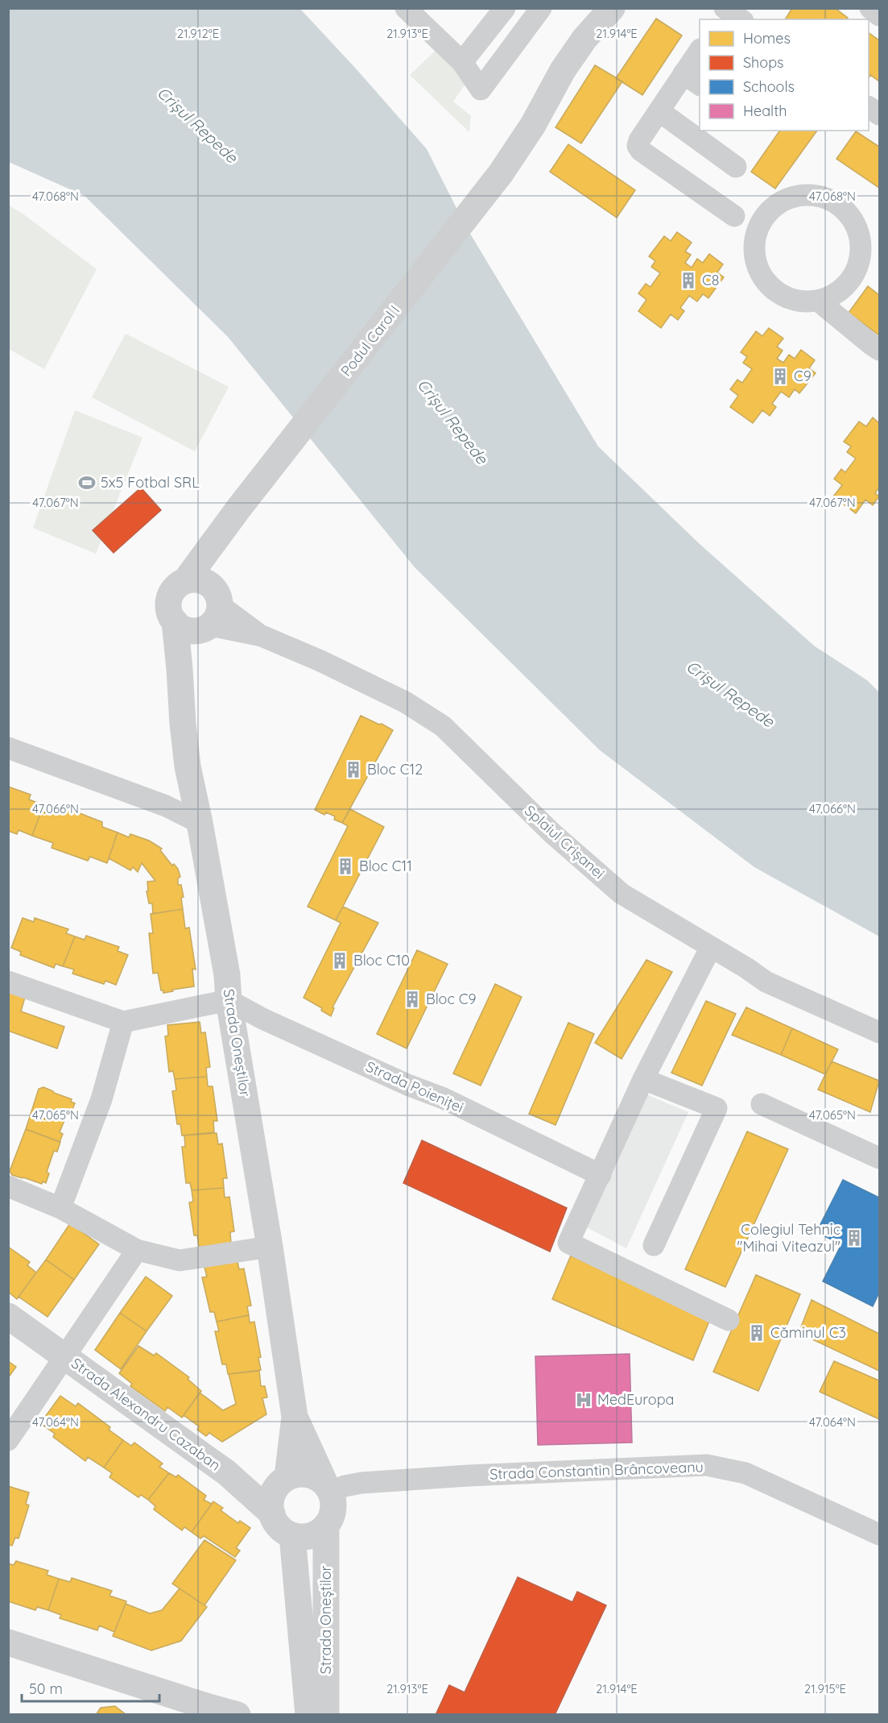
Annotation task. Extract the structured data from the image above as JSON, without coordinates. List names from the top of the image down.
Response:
{
  "streets": {
    "street": [
      "Podul Carol I",
      "Splaiul Crișanei",
      "Strada Oneștilor",
      "Strada Poieniței",
      "Strada Alexandru Cazaban",
      "Strada Constantin Brâncoveanu"
    ]
  },
  "crossings": [
    ["Podul Carol I", "Splaiul Crișanei"],
    ["Podul Carol I", "Strada Oneștilor"],
    ["Splaiul Crișanei", "Strada Oneștilor"],
    ["Strada Oneștilor", "Strada Poieniței"],
    ["Strada Oneștilor", "Strada Alexandru Cazaban"],
    ["Strada Oneștilor", "Strada Constantin Brâncoveanu"],
    ["Strada Alexandru Cazaban", "Strada Constantin Brâncoveanu"]
  ],
  "water": ["Crișul Repede"],
  "places": {
    "building": [
      "C8",
      "C9",
      "Bloc C12",
      "Bloc C11",
      "Bloc C10",
      "Bloc C9",
      "Colegiul Tehnic \"Mihai Viteazul\"",
      "Căminul C3"
    ],
    "sports": ["5x5 Fotbal SRL"],
    "hospital": ["MedEuropa"]
  },
  "legend": [
    "Homes",
    "Shops",
    "Schools",
    "Health"
  ],
  "scale_bar": "50 m",
  "coordinates": [
    "21.912°E",
    "21.913°E",
    "21.914°E",
    "47.068°N",
    "47.067°N",
    "47.066°N",
    "47.065°N",
    "47.064°N",
    "21.915°E"
  ]
}
